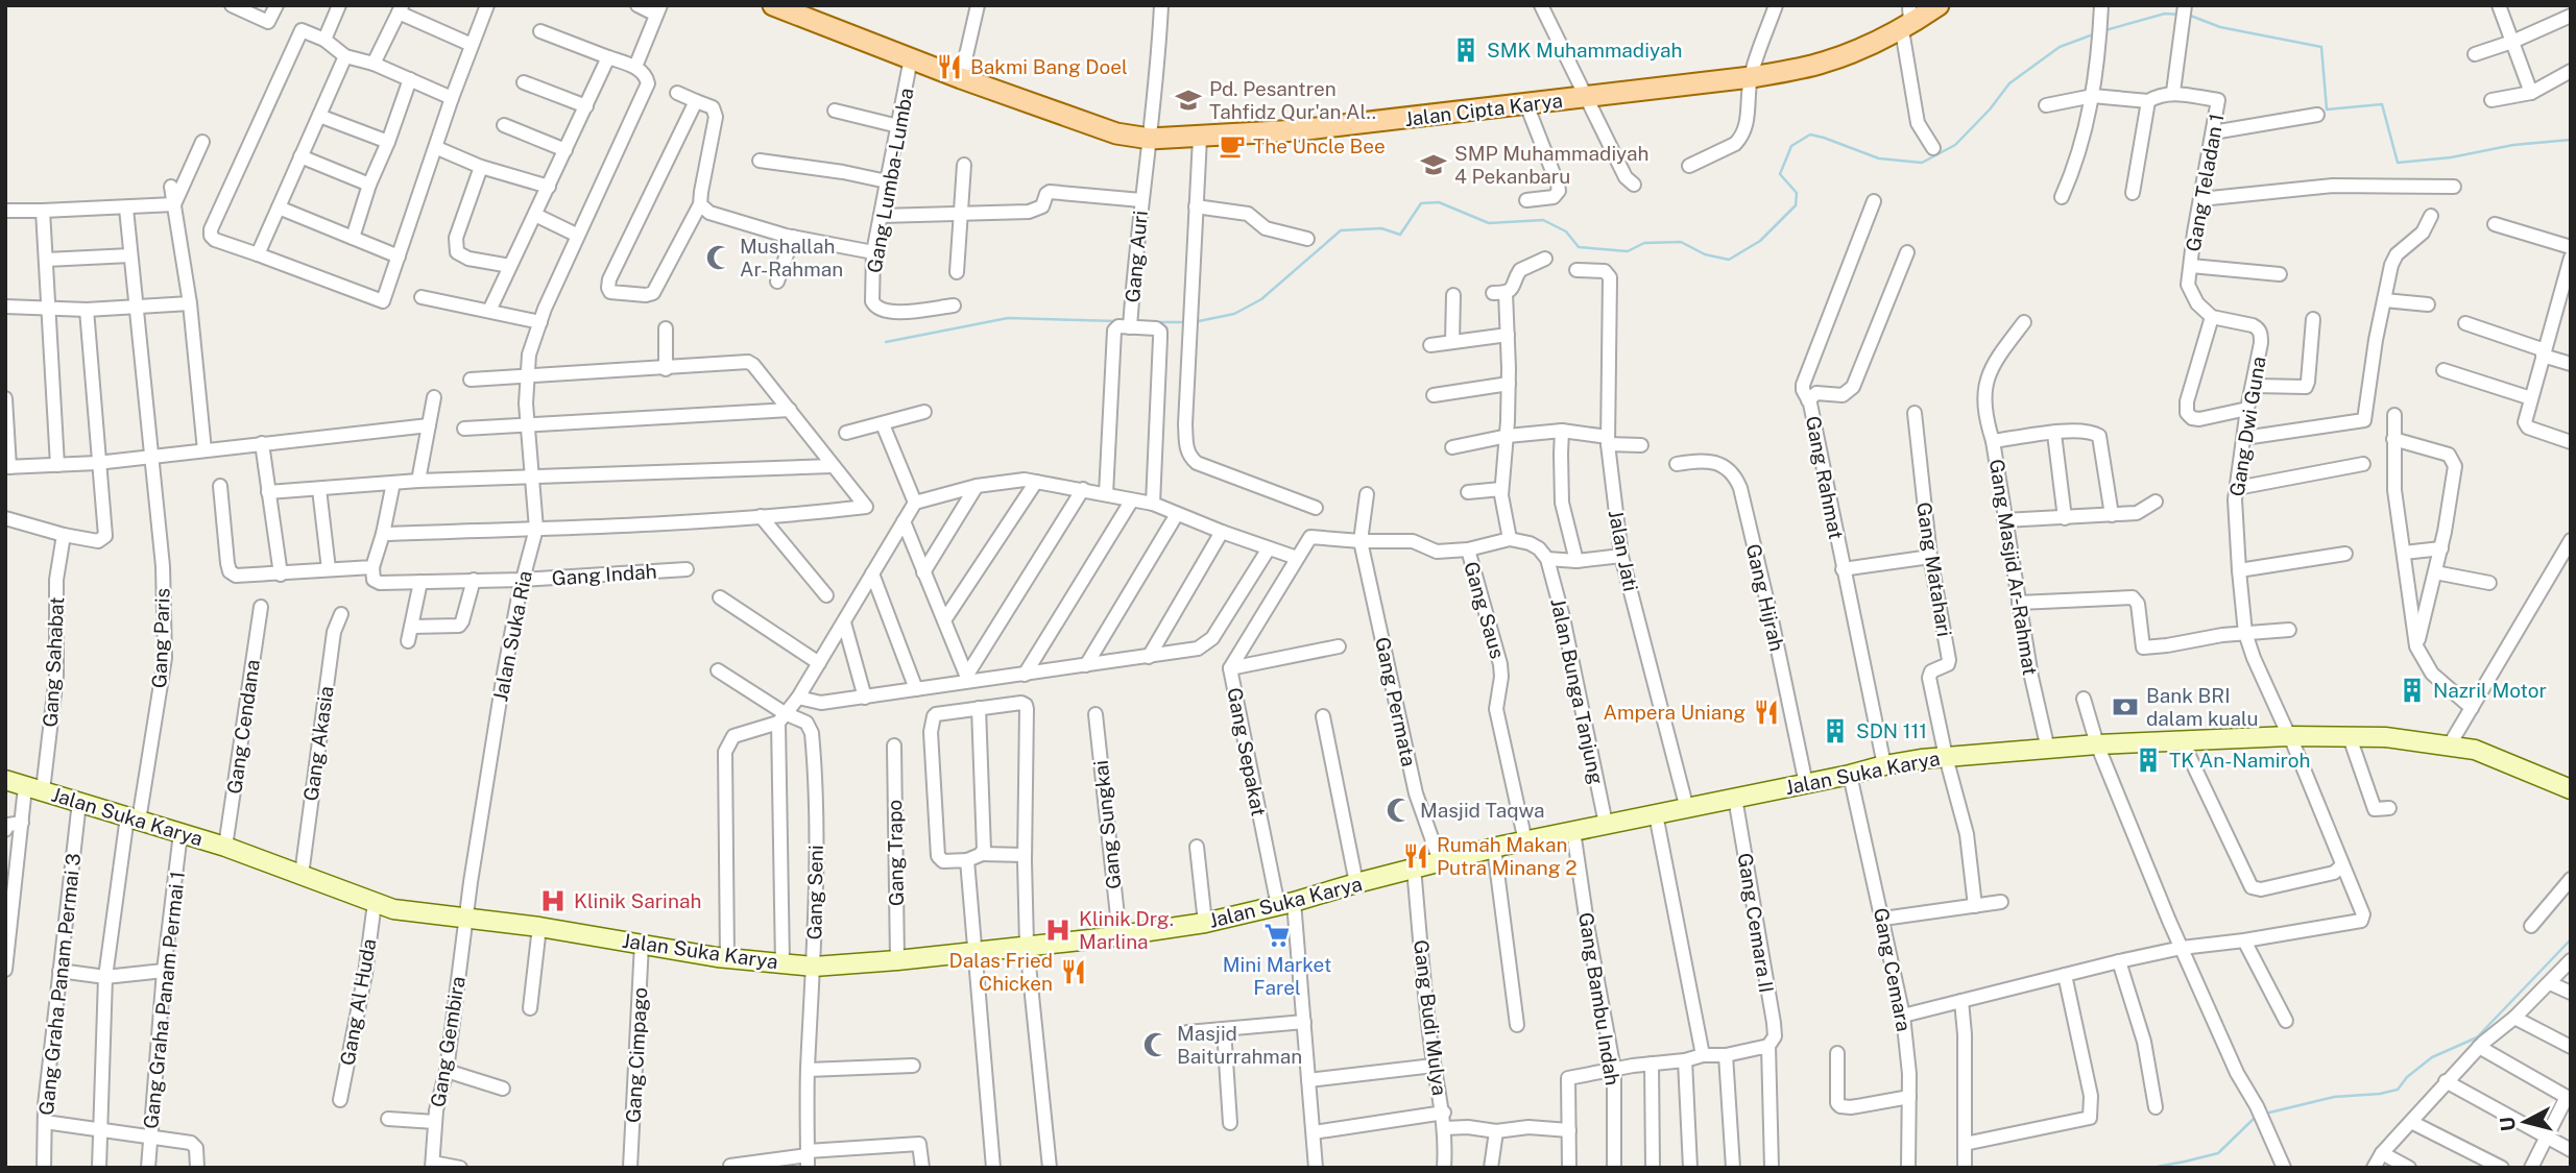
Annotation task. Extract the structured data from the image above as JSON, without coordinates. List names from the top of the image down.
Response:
{
  "streets": {
    "main road": ["Jalan Cipta Karya", "Jalan Suka Karya"],
    "street": [
      "Gang Lumba-Lumba",
      "Gang Teladan 1",
      "Gang Auri",
      "Gang Dwi Guna",
      "Gang Rahmat",
      "Jalan Jati",
      "Gang Masjid Ar-Rahmat",
      "Gang Matahari",
      "Gang Indah",
      "Gang Hijrah",
      "Gang Saus",
      "Jalan Suka Ria",
      "Gang Paris",
      "Gang Sahabat",
      "Jalan Bunga Tanjung",
      "Gang Permata",
      "Gang Cendana",
      "Gang Akasia",
      "Gang Sepakat",
      "Gang Sungkai",
      "Gang Trapo",
      "Gang Seni",
      "Gang Cemara II",
      "Gang Cemara",
      "Gang Graha Panam Permai 3",
      "Gang Bambu Indah",
      "Gang Graha Panam Permai 1",
      "Gang Al Huda",
      "Gang Budi Mulya",
      "Gang Gembira",
      "Gang Cimpago"
    ]
  },
  "crossings": [
    ["Jalan Cipta Karya", "Gang Lumba-Lumba"],
    ["Jalan Cipta Karya", "Gang Auri"],
    ["Gang Dwi Guna", "Jalan Suka Karya"],
    ["Gang Rahmat", "Jalan Suka Karya"],
    ["Jalan Jati", "Jalan Suka Karya"],
    ["Gang Masjid Ar-Rahmat", "Jalan Suka Karya"],
    ["Gang Matahari", "Jalan Suka Karya"],
    ["Gang Indah", "Jalan Suka Ria"],
    ["Gang Hijrah", "Jalan Suka Karya"],
    ["Gang Saus", "Jalan Suka Karya"],
    ["Jalan Suka Ria", "Jalan Suka Karya"],
    ["Jalan Suka Ria", "Gang Gembira"],
    ["Gang Paris", "Jalan Suka Karya"],
    ["Gang Sahabat", "Jalan Suka Karya"],
    ["Jalan Bunga Tanjung", "Jalan Suka Karya"],
    ["Gang Permata", "Gang Sepakat"],
    ["Gang Permata", "Jalan Suka Karya"],
    ["Gang Cendana", "Jalan Suka Karya"],
    ["Gang Akasia", "Jalan Suka Karya"],
    ["Gang Sepakat", "Jalan Suka Karya"],
    ["Jalan Suka Karya", "Gang Sungkai"],
    ["Jalan Suka Karya", "Gang Trapo"],
    ["Jalan Suka Karya", "Gang Seni"],
    ["Jalan Suka Karya", "Gang Cemara II"],
    ["Jalan Suka Karya", "Gang Cemara"],
    ["Jalan Suka Karya", "Gang Graha Panam Permai 3"],
    ["Jalan Suka Karya", "Gang Bambu Indah"],
    ["Jalan Suka Karya", "Gang Graha Panam Permai 1"],
    ["Jalan Suka Karya", "Gang Al Huda"],
    ["Jalan Suka Karya", "Gang Budi Mulya"],
    ["Jalan Suka Karya", "Gang Gembira"],
    ["Jalan Suka Karya", "Gang Cimpago"]
  ],
  "places": {
    "building": [
      "SMK Muhammadiyah",
      "Nazril Motor",
      "SDN 111",
      "TK An-Namiroh"
    ],
    "restaurant": [
      "Bakmi Bang Doel",
      "Ampera Uniang",
      "Rumah Makan Putra Minang 2",
      "Dalas Fried Chicken"
    ],
    "school or university": ["Pd. Pesantren Tahfidz Qur'an Al..", "SMP Muhammadiyah 4 Pekanbaru"],
    "cafe": ["The Uncle Bee"],
    "mosque": ["Mushallah Ar-Rahman", "Masjid Taqwa", "Masjid Baiturrahman"],
    "bank": ["Bank BRI dalam kualu"],
    "hospital": ["Klinik Sarinah", "Klinik Drg. Marlina"],
    "supermarket": ["Mini Market Farel"]
  },
  "north": "left"
}
